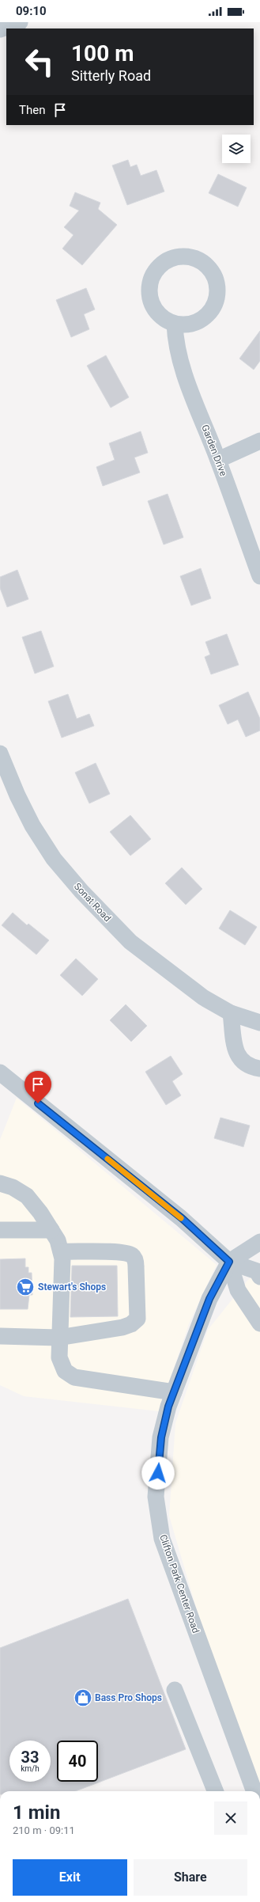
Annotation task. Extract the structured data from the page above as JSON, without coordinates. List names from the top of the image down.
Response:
{
  "streets": {
    "street": ["Garden Drive", "Sonat Road", "Clifton Park Center Road"]
  },
  "places": {
    "supermarket": ["Stewart's Shops"],
    "shop": ["Bass Pro Shops"]
  },
  "page": {
    "status": "09:10",
    "turn": ["100 m", "Sitterly Road"],
    "then": "Then",
    "speed": "33 km/h",
    "limit": "40",
    "heading": ["1 min", "210 m · 09:11"],
    "buttons": ["Exit", "Share"]
  }
}
